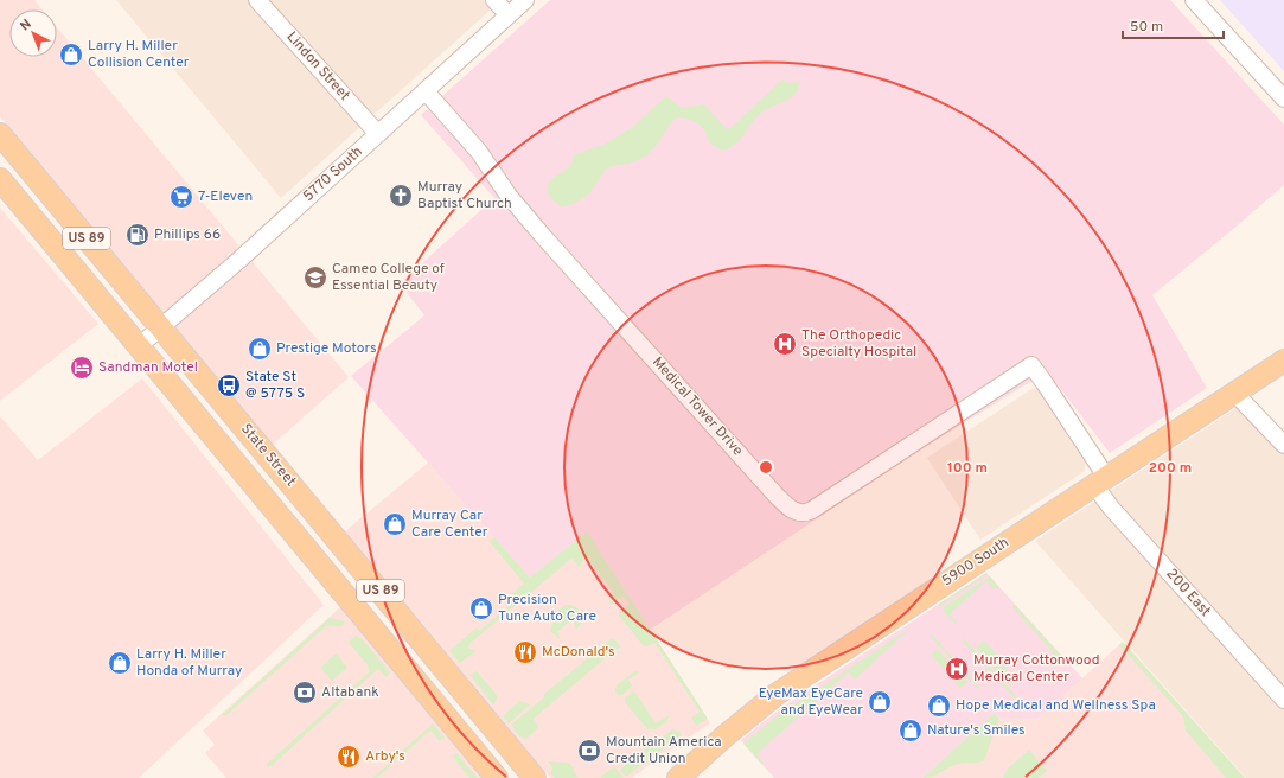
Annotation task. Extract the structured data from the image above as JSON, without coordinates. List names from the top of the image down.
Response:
{
  "streets": {
    "main road": ["US 89", "State Street", "5900 South"],
    "street": [
      "Lindon Street",
      "5770 South",
      "Medical Tower Drive",
      "200 East"
    ]
  },
  "crossings": [
    ["Lindon Street", "5770 South"],
    ["5770 South", "Medical Tower Drive"],
    ["5770 South", "State Street"],
    ["Medical Tower Drive", "5900 South"],
    ["Medical Tower Drive", "200 East"],
    ["5900 South", "200 East"]
  ],
  "places": {
    "shop": [
      "Larry H. Miller Collision Center",
      "Prestige Motors",
      "Murray Car Care Center",
      "Precision Tune Auto Care",
      "Larry H. Miller Honda of Murray",
      "EyeMax EyeCare and EyeWear",
      "Hope Medical and Wellness Spa",
      "Nature's Smiles"
    ],
    "church": ["Murray Baptist Church"],
    "supermarket": ["7-Eleven"],
    "fuel station": ["Phillips 66"],
    "school or university": ["Cameo College of Essential Beauty"],
    "hospital": ["The Orthopedic Specialty Hospital", "Murray Cottonwood Medical Center"],
    "hotel": ["Sandman Motel"],
    "bus stop": ["State St @ 5775 S"],
    "restaurant": ["McDonald's", "Arby's"],
    "bank": ["Altabank", "Mountain America Credit Union"]
  },
  "scale_bar": "50 m",
  "north": "top left",
  "rings": ["100 m", "200 m"]
}
